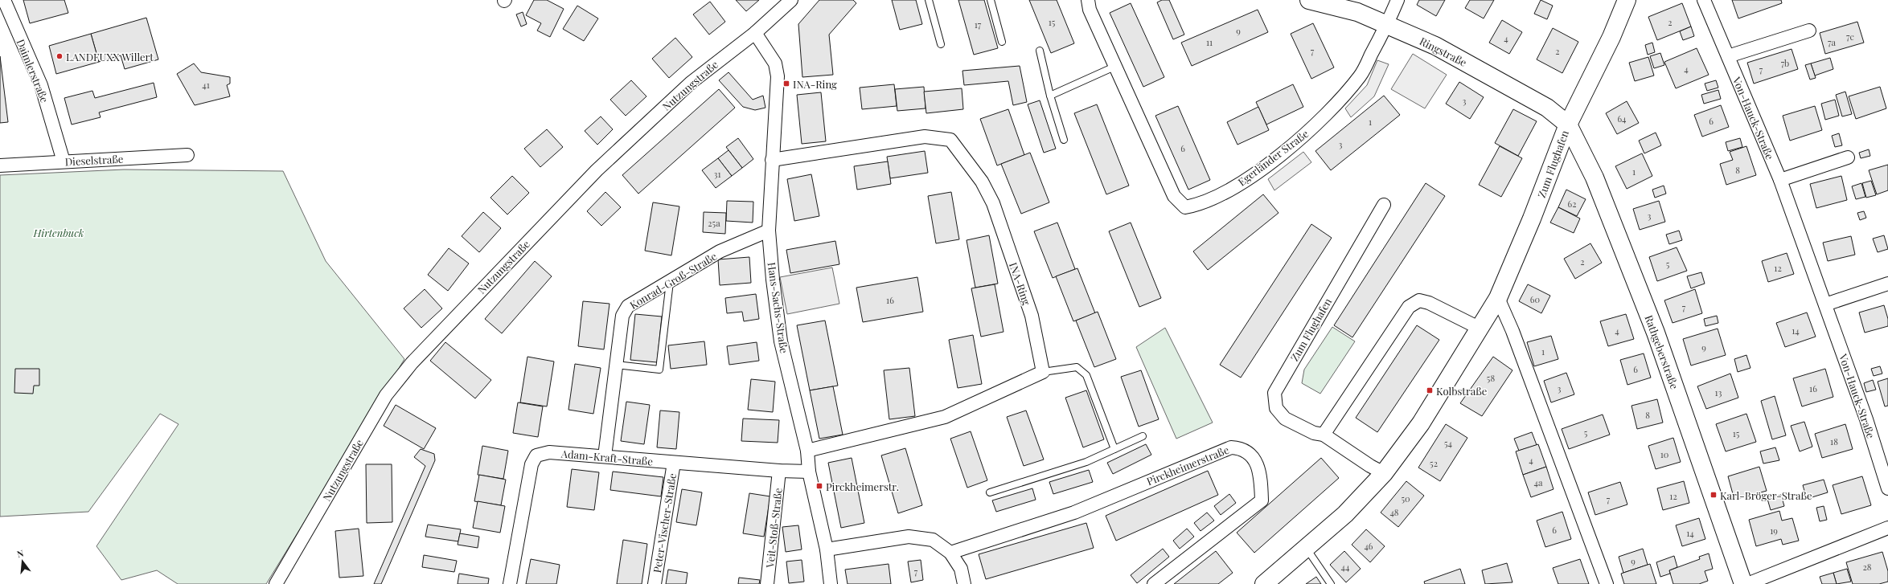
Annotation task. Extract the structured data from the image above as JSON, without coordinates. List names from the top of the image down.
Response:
{
  "streets": {
    "street": [
      "Ringstraße",
      "Daimlerstraße",
      "Nutzungstraße",
      "Von-Hauck-Straße",
      "Egerländer Straße",
      "Dieselstraße",
      "Zum Flughafen",
      "Konrad-Groß-Straße",
      "INA-Ring",
      "Hans-Sachs-Straße",
      "Rathgeberstraße",
      "Adam-Kraft-Straße",
      "Pirckheimerstraße",
      "Peter-Vischer-Straße",
      "Veit-Stoß-Straße"
    ]
  },
  "crossings": [
    ["Ringstraße", "Egerländer Straße"],
    ["Ringstraße", "Zum Flughafen"],
    ["Ringstraße", "Rathgeberstraße"],
    ["Daimlerstraße", "Dieselstraße"],
    ["Nutzungstraße", "Hans-Sachs-Straße"],
    ["Zum Flughafen", "Rathgeberstraße"],
    ["Konrad-Groß-Straße", "Hans-Sachs-Straße"],
    ["Konrad-Groß-Straße", "Adam-Kraft-Straße"],
    ["INA-Ring", "Hans-Sachs-Straße"],
    ["Hans-Sachs-Straße", "Adam-Kraft-Straße"],
    ["Adam-Kraft-Straße", "Peter-Vischer-Straße"],
    ["Adam-Kraft-Straße", "Veit-Stoß-Straße"]
  ],
  "parks": ["Hirtenbuck"],
  "places": {
    "other": ["LANDFUXX Willert"],
    "transit": [
      "INA-Ring",
      "Kolbstraße",
      "Pirckheimerstr.",
      "Karl-Bröger-Straße"
    ]
  },
  "house_numbers": [
    "15",
    "2",
    "17",
    "9",
    "7c",
    "4",
    "11",
    "7a",
    "7",
    "2",
    "7b",
    "4",
    "7",
    "41",
    "3",
    "64",
    "6",
    "1",
    "3",
    "6",
    "8",
    "1",
    "31",
    "62",
    "3",
    "25a",
    "2",
    "5",
    "12",
    "60",
    "16",
    "7",
    "4",
    "14",
    "9",
    "1",
    "6",
    "58",
    "3",
    "16",
    "13",
    "8",
    "5",
    "15",
    "18",
    "54",
    "10",
    "4",
    "52",
    "4a",
    "12",
    "50",
    "7",
    "48",
    "6",
    "19",
    "14",
    "46",
    "9",
    "44",
    "28",
    "7"
  ],
  "north": "top"
}
